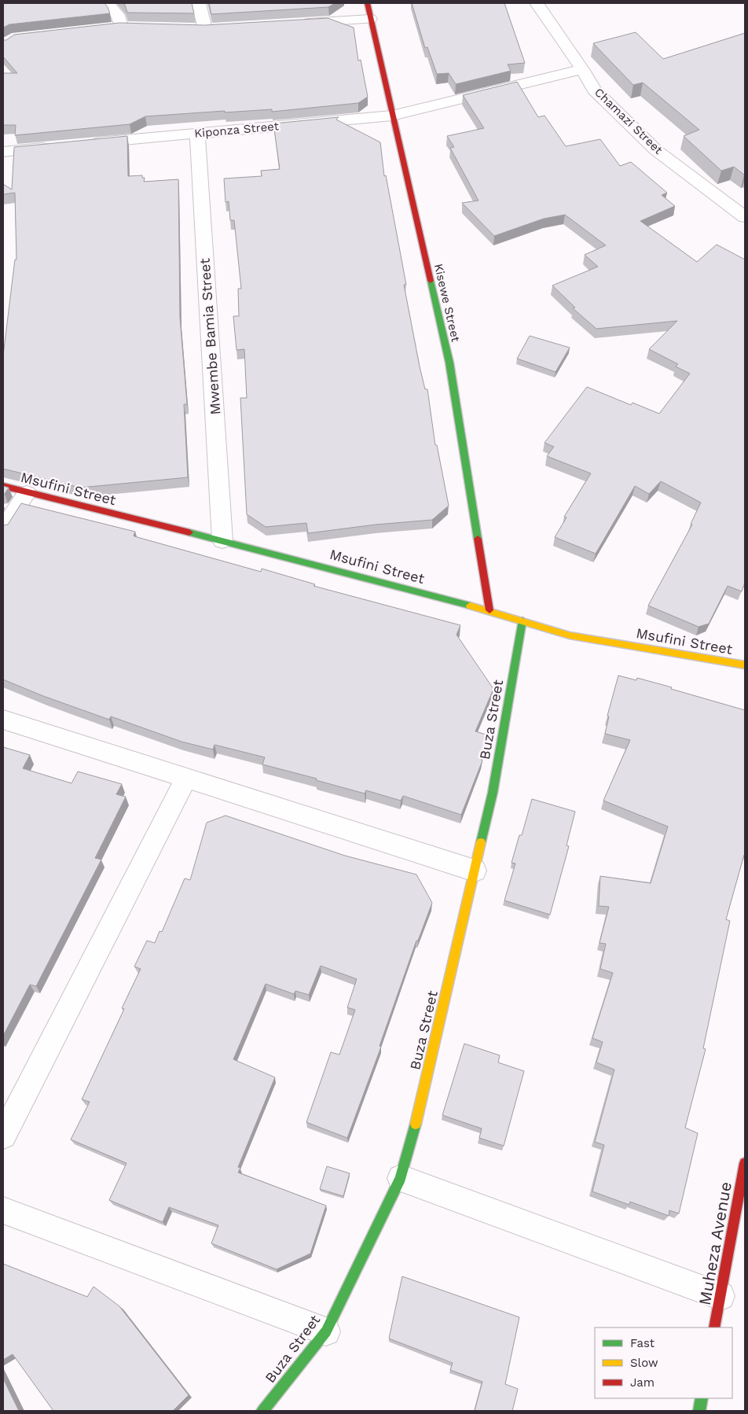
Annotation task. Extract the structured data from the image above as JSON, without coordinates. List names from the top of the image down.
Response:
{
  "streets": {
    "street": [
      "Chamazi Street",
      "Kiponza Street",
      "Kisewe Street",
      "Mwembe Bamia Street",
      "Msufini Street",
      "Buza Street",
      "Muheza Avenue"
    ]
  },
  "crossings": [
    ["Chamazi Street", "Kiponza Street"],
    ["Kiponza Street", "Kisewe Street"],
    ["Kiponza Street", "Mwembe Bamia Street"],
    ["Kisewe Street", "Msufini Street"],
    ["Mwembe Bamia Street", "Msufini Street"],
    ["Msufini Street", "Buza Street"]
  ],
  "legend": ["Fast", "Slow", "Jam"]
}
